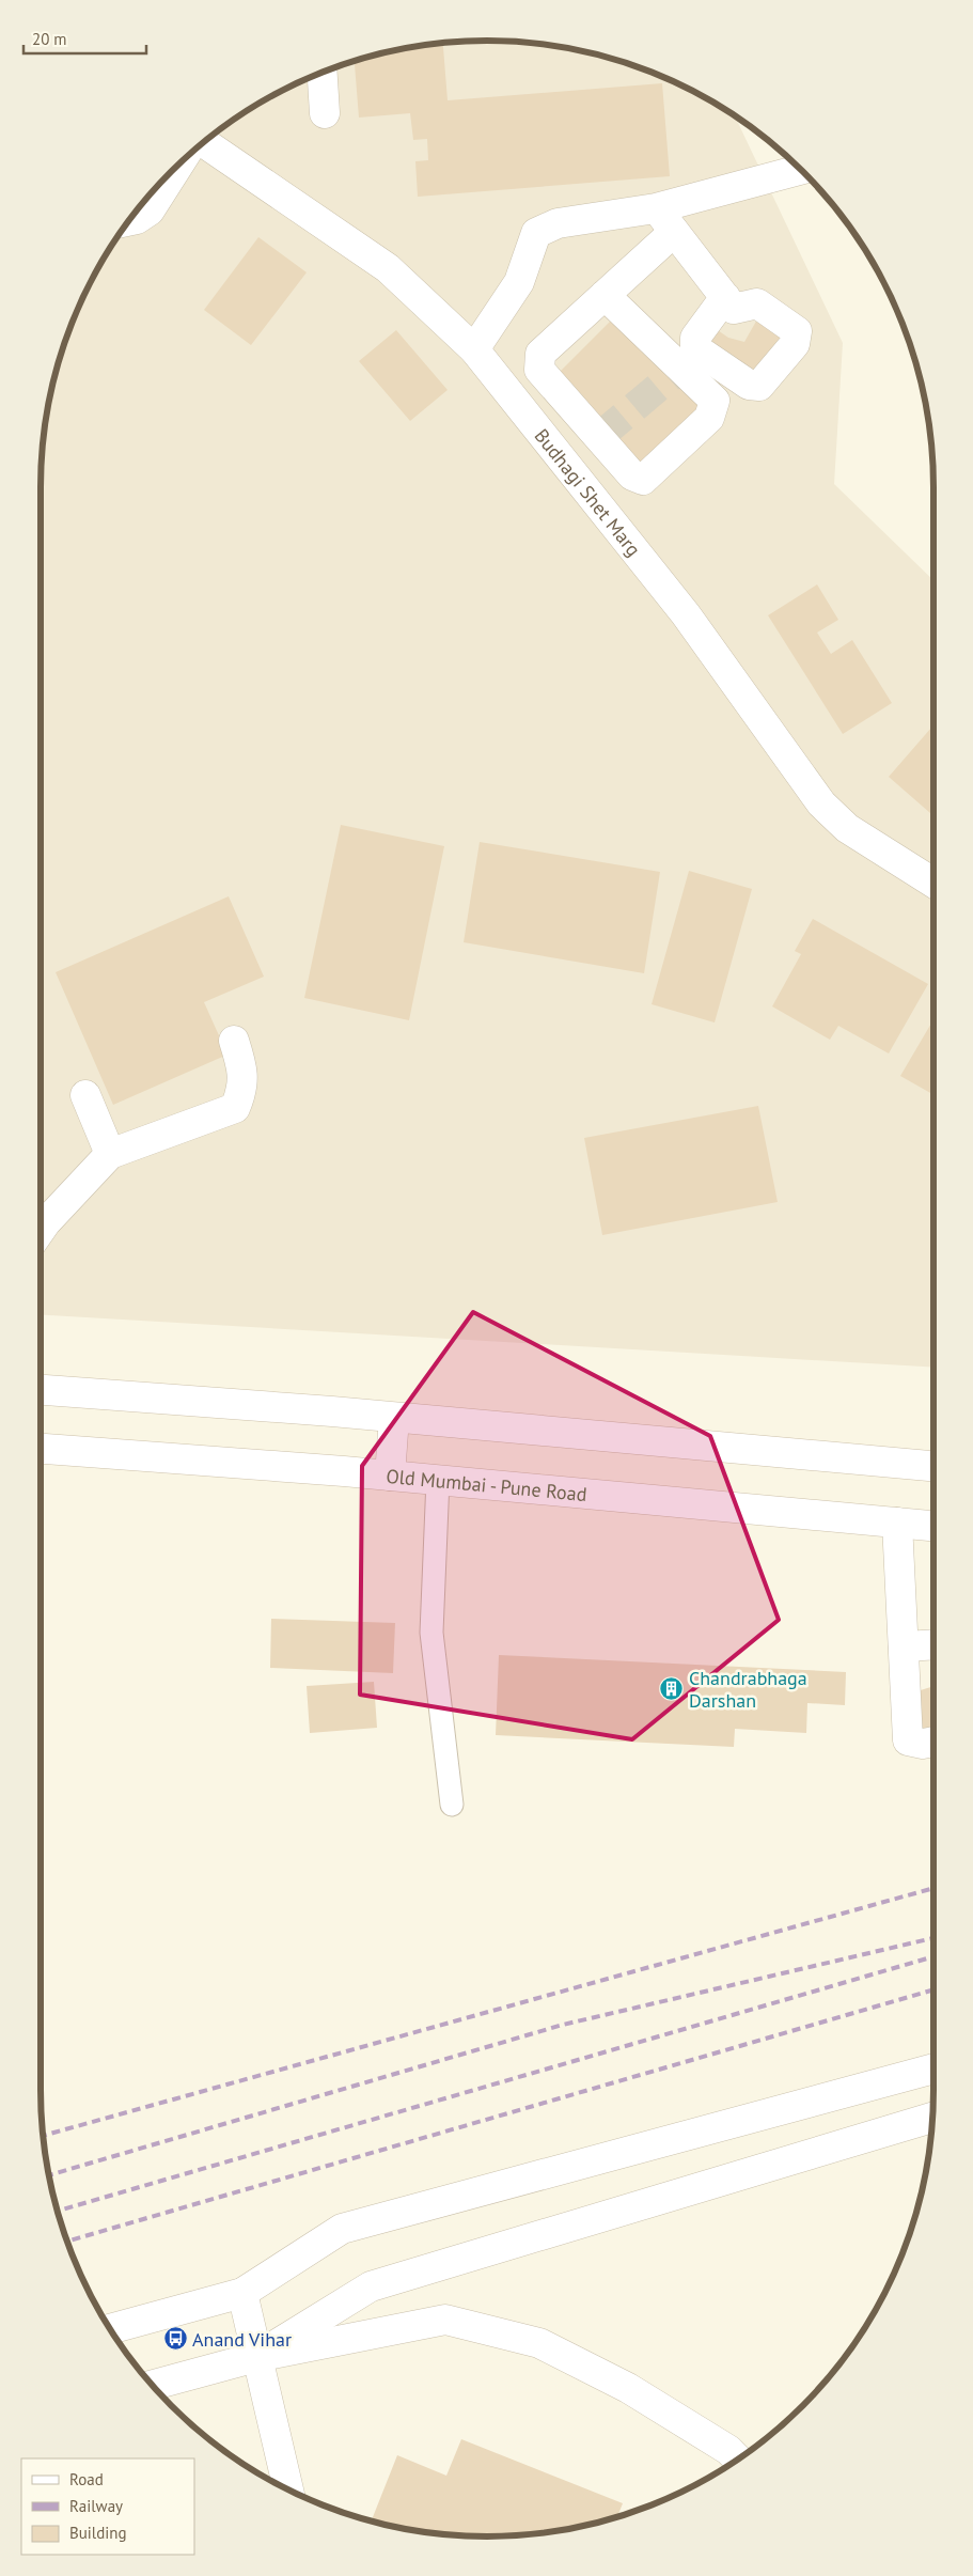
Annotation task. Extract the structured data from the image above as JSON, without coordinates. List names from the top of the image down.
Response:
{
  "streets": {
    "street": ["Budhagi Shet Marg", "Old Mumbai - Pune Road"]
  },
  "places": {
    "building": ["Chandrabhaga Darshan"],
    "bus stop": ["Anand Vihar"]
  },
  "legend": ["Road", "Railway", "Building"],
  "scale_bar": "20 m"
}
